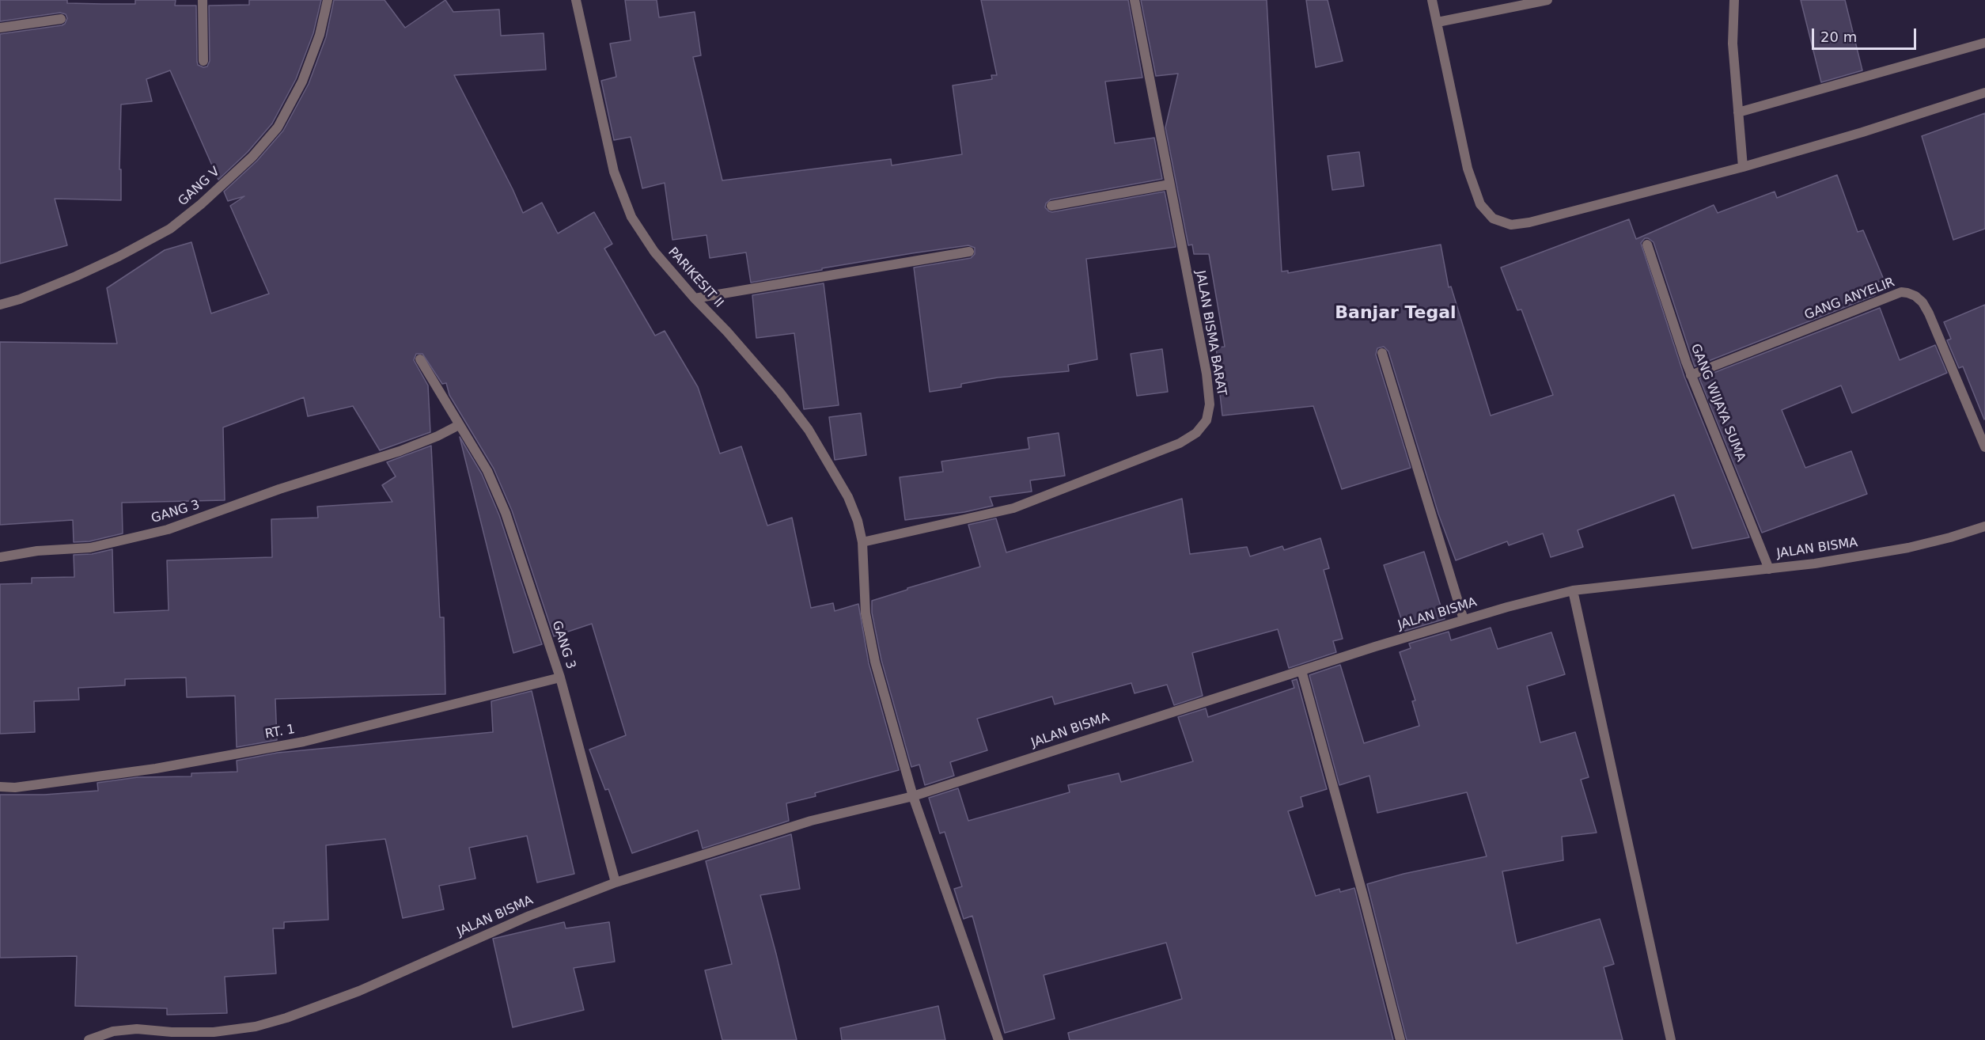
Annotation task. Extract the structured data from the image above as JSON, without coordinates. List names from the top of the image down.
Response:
{
  "streets": {
    "street": [
      "GANG V",
      "PARIKESIT II",
      "GANG ANYELIR",
      "JALAN BISMA BARAT",
      "GANG WIJAYA SUMA",
      "GANG 3",
      "JALAN BISMA",
      "RT. 1"
    ]
  },
  "crossings": [
    ["PARIKESIT II", "JALAN BISMA BARAT"],
    ["GANG ANYELIR", "GANG WIJAYA SUMA"],
    ["GANG WIJAYA SUMA", "JALAN BISMA"],
    ["GANG 3", "JALAN BISMA"],
    ["GANG 3", "RT. 1"]
  ],
  "districts": ["Banjar Tegal"],
  "scale_bar": "20 m"
}
